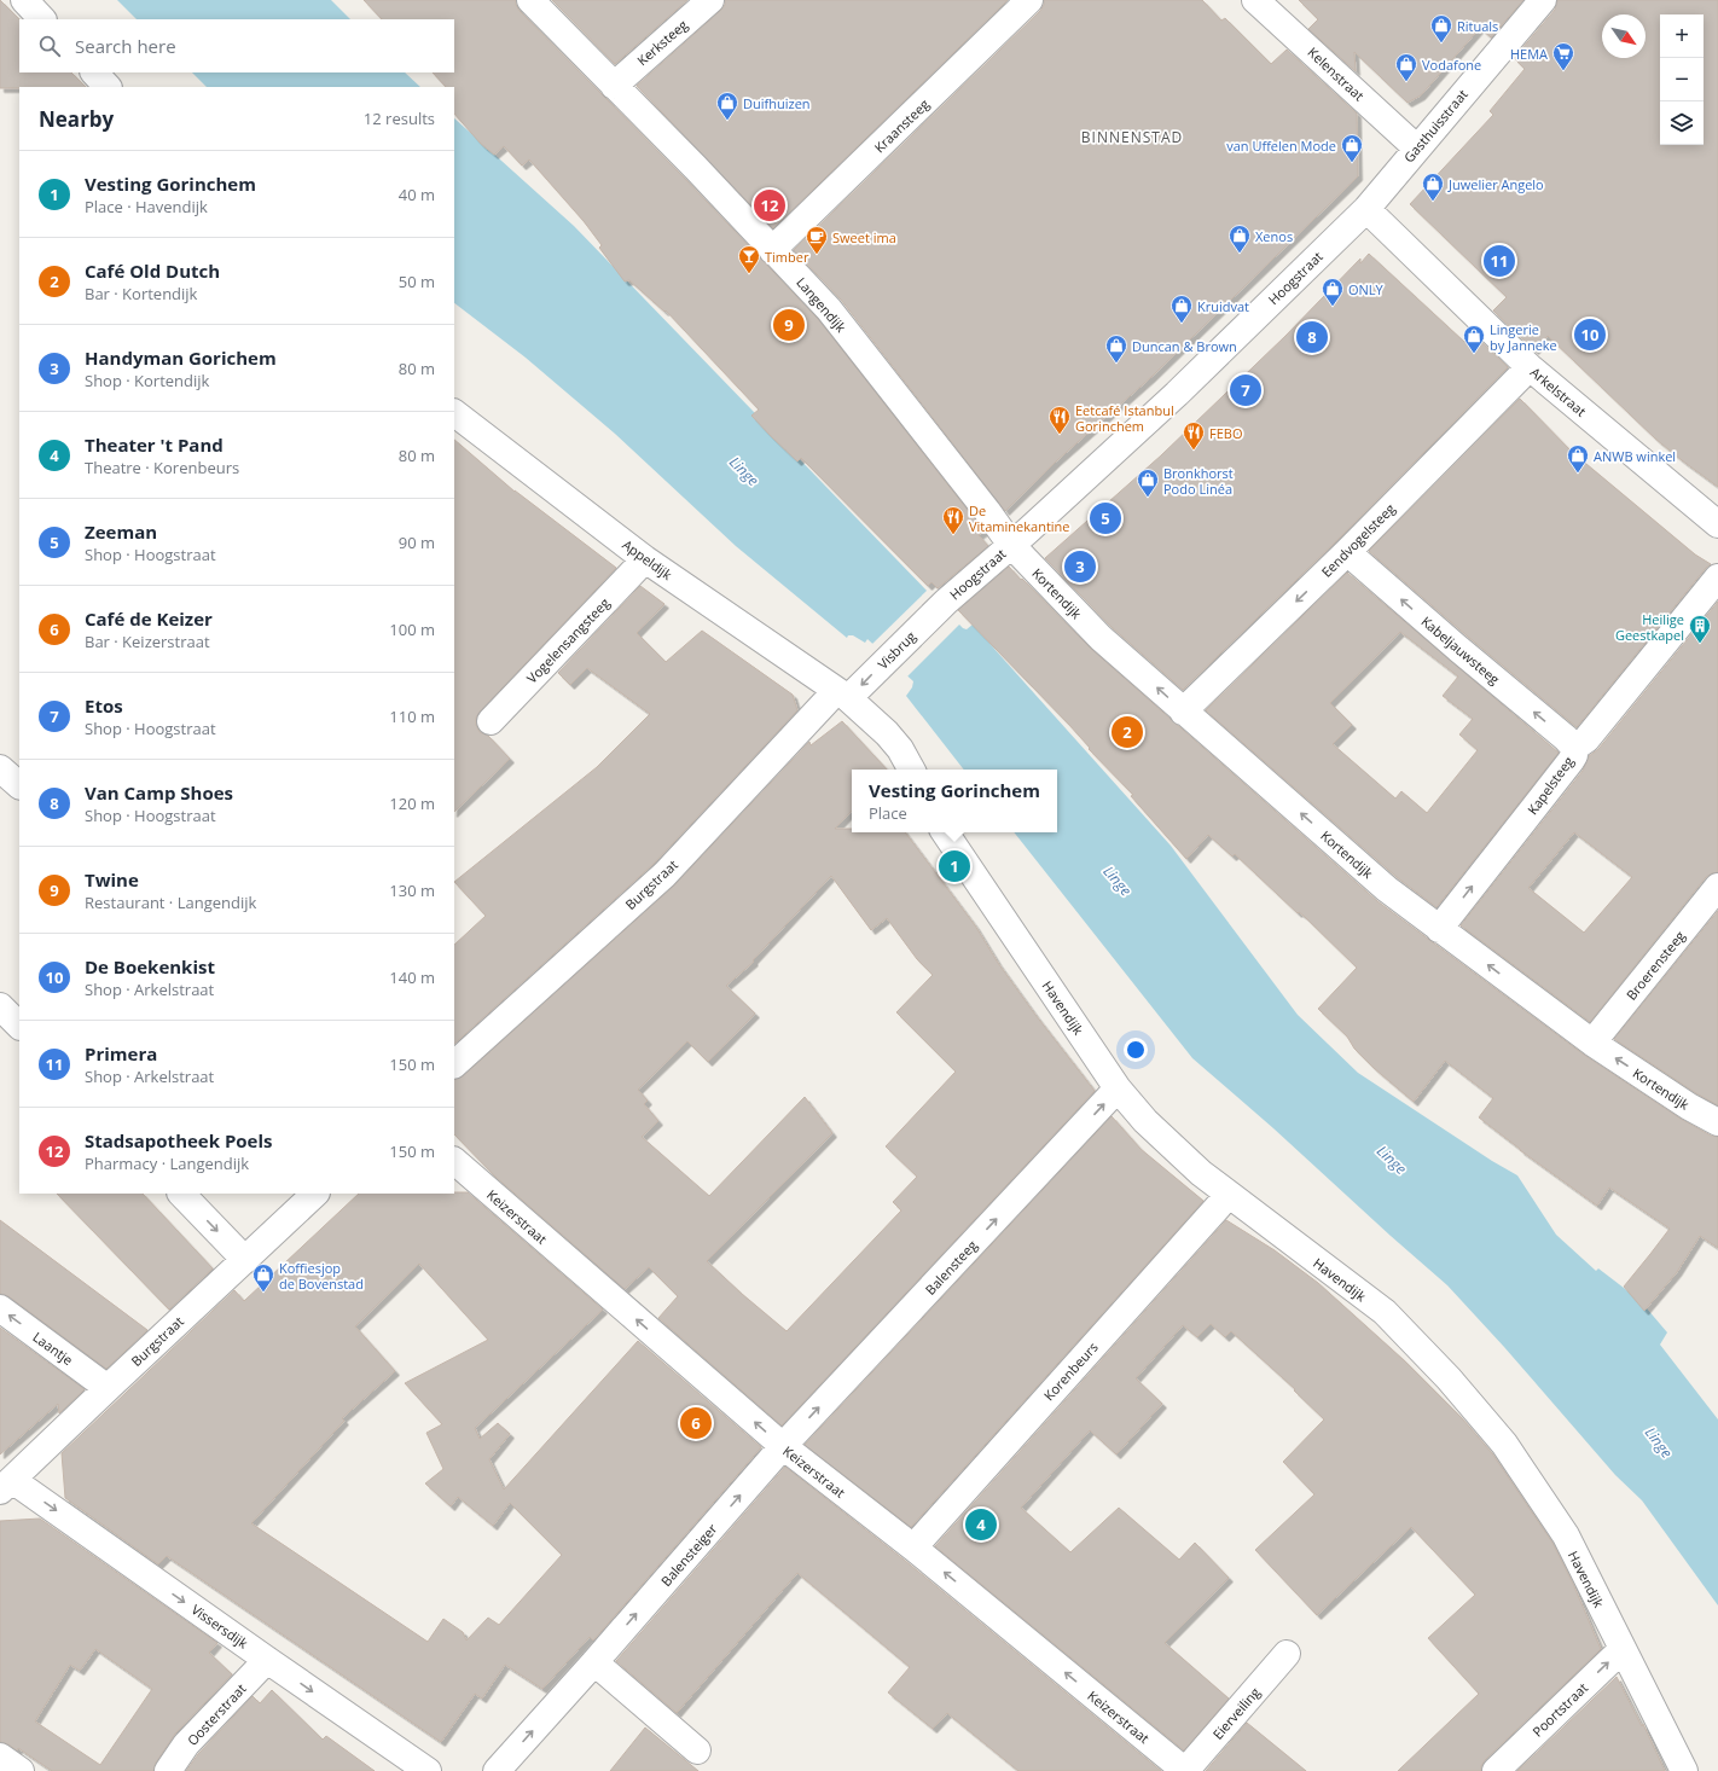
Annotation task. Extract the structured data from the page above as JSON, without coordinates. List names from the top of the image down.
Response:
{
  "streets": {
    "street": [
      "Kerksteeg",
      "Kelenstraat",
      "Kraansteeg",
      "Gasthuisstraat",
      "Hoogstraat",
      "Langendijk",
      "Arkelstraat",
      "Eendvogelsteeg",
      "Appeldijk",
      "Kortendijk",
      "Vogelensangsteeg",
      "Visbrug",
      "Kabeljauwsteeg",
      "Kapelsteeg",
      "Burgstraat",
      "Broerensteeg",
      "Havendijk",
      "Keizerstraat",
      "Balensteeg",
      "Laantje",
      "Korenbeurs",
      "Balensteiger",
      "Vissersdijk",
      "Poortstraat",
      "Eierveiling",
      "Oosterstraat"
    ]
  },
  "crossings": [
    ["Kerksteeg", "Langendijk"],
    ["Kelenstraat", "Gasthuisstraat"],
    ["Kraansteeg", "Langendijk"],
    ["Gasthuisstraat", "Hoogstraat"],
    ["Gasthuisstraat", "Arkelstraat"],
    ["Hoogstraat", "Langendijk"],
    ["Hoogstraat", "Arkelstraat"],
    ["Hoogstraat", "Kortendijk"],
    ["Hoogstraat", "Visbrug"],
    ["Langendijk", "Kortendijk"],
    ["Arkelstraat", "Eendvogelsteeg"],
    ["Eendvogelsteeg", "Kortendijk"],
    ["Eendvogelsteeg", "Kabeljauwsteeg"],
    ["Appeldijk", "Vogelensangsteeg"],
    ["Appeldijk", "Visbrug"],
    ["Appeldijk", "Burgstraat"],
    ["Kortendijk", "Kapelsteeg"],
    ["Kortendijk", "Broerensteeg"],
    ["Visbrug", "Burgstraat"],
    ["Kabeljauwsteeg", "Kapelsteeg"],
    ["Burgstraat", "Laantje"],
    ["Burgstraat", "Vissersdijk"],
    ["Havendijk", "Balensteeg"],
    ["Havendijk", "Korenbeurs"],
    ["Havendijk", "Poortstraat"],
    ["Keizerstraat", "Balensteeg"],
    ["Keizerstraat", "Korenbeurs"],
    ["Keizerstraat", "Balensteiger"],
    ["Keizerstraat", "Eierveiling"],
    ["Balensteeg", "Balensteiger"],
    ["Vissersdijk", "Oosterstraat"]
  ],
  "one_way": [
    "Eendvogelsteeg",
    "Kortendijk",
    "Visbrug",
    "Kabeljauwsteeg",
    "Kapelsteeg",
    "Keizerstraat",
    "Balensteeg",
    "Balensteiger",
    "Vissersdijk",
    "Poortstraat"
  ],
  "districts": ["BINNENSTAD"],
  "water": ["Linge"],
  "places": {
    "shop": [
      "Rituals",
      "Vodafone",
      "Duifhuizen",
      "van Uffelen Mode",
      "Juwelier Angelo",
      "Xenos",
      "ONLY",
      "Kruidvat",
      "Lingerie by Janneke",
      "Duncan & Brown",
      "ANWB winkel",
      "Bronkhorst Podo Linéa",
      "Koffiesjop de Bovenstad"
    ],
    "supermarket": ["HEMA"],
    "cafe": ["Sweet ima"],
    "bar": ["Timber"],
    "restaurant": ["Eetcafé Istanbul Gorinchem", "FEBO", "De Vitaminekantine"],
    "building": ["Heilige Geestkapel"]
  },
  "north": "bottom right",
  "page": {
    "map_buttons": ["+", "−"],
    "search": "Search here",
    "heading": ["Nearby", "12 results"],
    "list": [
      {
        "mark": "1",
        "name": "Vesting Gorinchem",
        "note": "Place · Havendijk",
        "value": "40 m"
      },
      {
        "mark": "2",
        "name": "Café Old Dutch",
        "note": "Bar · Kortendijk",
        "value": "50 m"
      },
      {
        "mark": "3",
        "name": "Handyman Gorichem",
        "note": "Shop · Kortendijk",
        "value": "80 m"
      },
      {
        "mark": "4",
        "name": "Theater 't Pand",
        "note": "Theatre · Korenbeurs",
        "value": "80 m"
      },
      {
        "mark": "5",
        "name": "Zeeman",
        "note": "Shop · Hoogstraat",
        "value": "90 m"
      },
      {
        "mark": "6",
        "name": "Café de Keizer",
        "note": "Bar · Keizerstraat",
        "value": "100 m"
      },
      {
        "mark": "7",
        "name": "Etos",
        "note": "Shop · Hoogstraat",
        "value": "110 m"
      },
      {
        "mark": "8",
        "name": "Van Camp Shoes",
        "note": "Shop · Hoogstraat",
        "value": "120 m"
      },
      {
        "mark": "9",
        "name": "Twine",
        "note": "Restaurant · Langendijk",
        "value": "130 m"
      },
      {
        "mark": "10",
        "name": "De Boekenkist",
        "note": "Shop · Arkelstraat",
        "value": "140 m"
      },
      {
        "mark": "11",
        "name": "Primera",
        "note": "Shop · Arkelstraat",
        "value": "150 m"
      },
      {
        "mark": "12",
        "name": "Stadsapotheek Poels",
        "note": "Pharmacy · Langendijk",
        "value": "150 m"
      }
    ],
    "pins": [
      "12",
      "11",
      "9",
      "10",
      "8",
      "7",
      "5",
      "3",
      "2",
      "1",
      "6",
      "4"
    ],
    "popup": ["Vesting Gorinchem", "Place"]
  }
}
